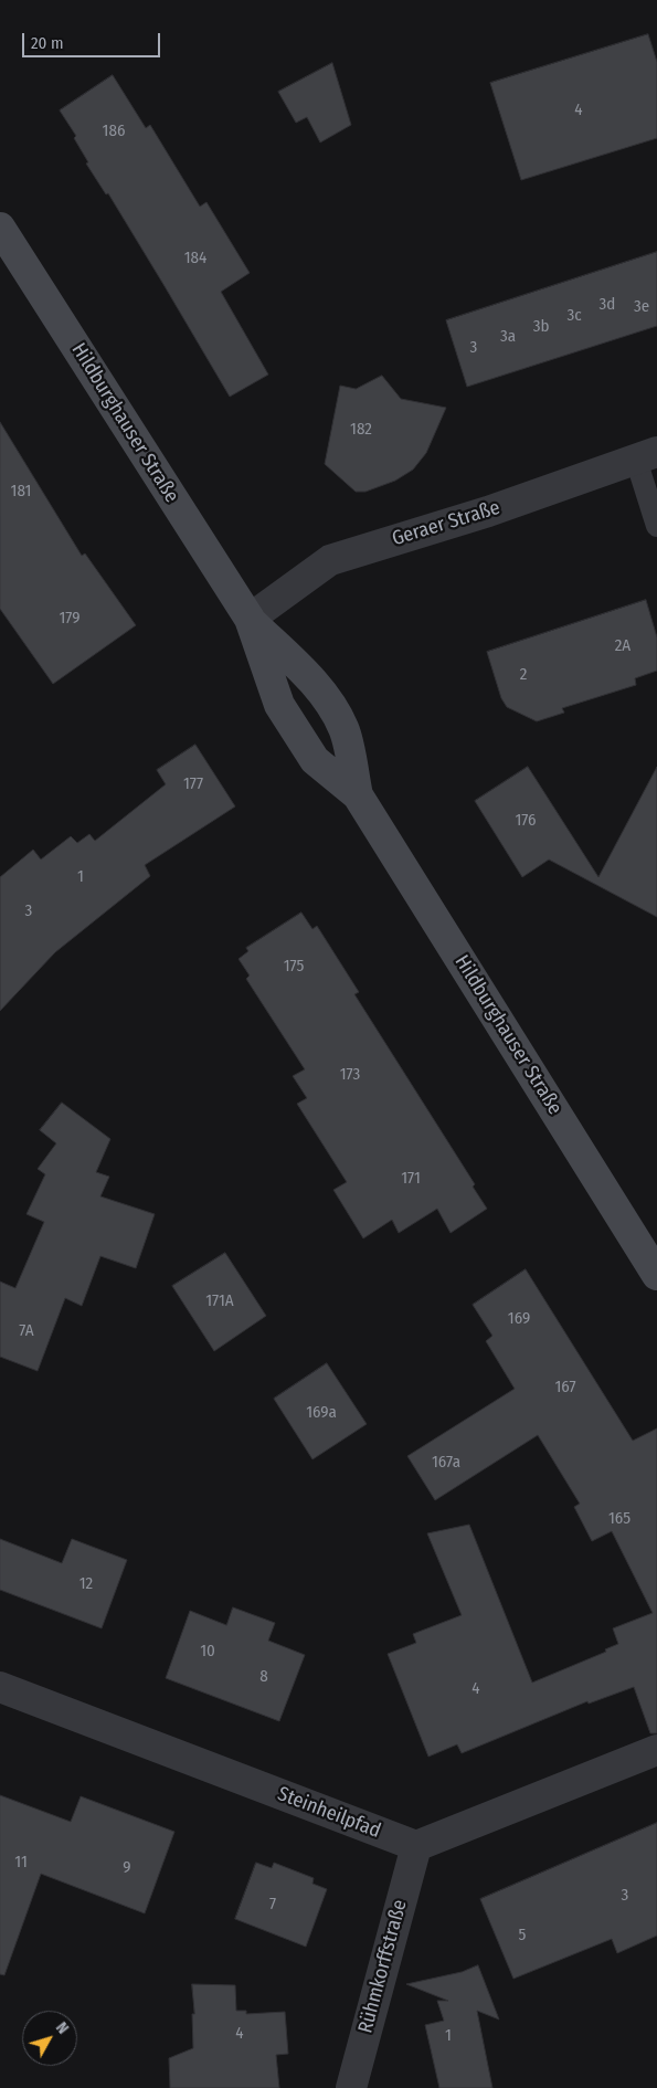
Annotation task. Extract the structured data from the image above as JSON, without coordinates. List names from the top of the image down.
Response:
{
  "streets": {
    "main road": ["Hildburghauser Straße"],
    "street": ["Geraer Straße", "Steinheilpfad", "Rühmkorffstraße"]
  },
  "crossings": [
    ["Hildburghauser Straße", "Geraer Straße"],
    ["Steinheilpfad", "Rühmkorffstraße"]
  ],
  "house_numbers": [
    "4",
    "186",
    "184",
    "3d",
    "3e",
    "3c",
    "3b",
    "3a",
    "3",
    "182",
    "181",
    "179",
    "2A",
    "2",
    "177",
    "176",
    "1",
    "3",
    "175",
    "173",
    "171",
    "171A",
    "169",
    "7A",
    "167",
    "169a",
    "167a",
    "165",
    "12",
    "10",
    "8",
    "4",
    "11",
    "9",
    "3",
    "7",
    "5",
    "4",
    "1"
  ],
  "scale_bar": "20 m",
  "north": "top right"
}
